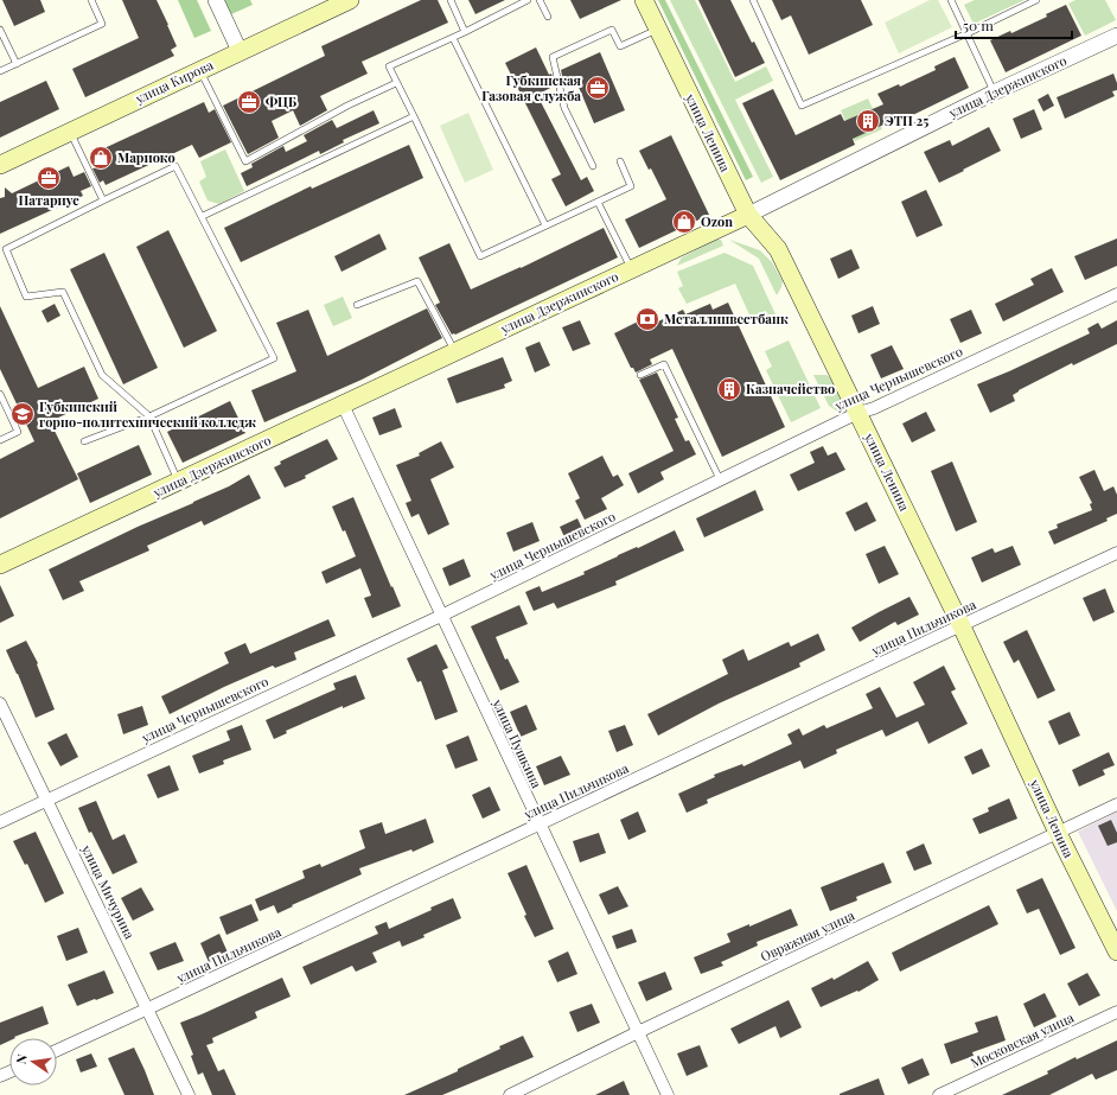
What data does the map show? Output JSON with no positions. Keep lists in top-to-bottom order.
{
  "streets": {
    "main road": ["улица Кирова", "улица Дзержинского", "улица Ленина"],
    "street": [
      "улица Чернышевского",
      "улица Пильчикова",
      "улица Пушкина",
      "улица Мичурина",
      "Овражная улица",
      "Московская улица"
    ]
  },
  "crossings": [
    ["улица Дзержинского", "улица Ленина"],
    ["улица Дзержинского", "улица Пушкина"],
    ["улица Ленина", "улица Чернышевского"],
    ["улица Ленина", "улица Пильчикова"],
    ["улица Ленина", "Овражная улица"],
    ["улица Чернышевского", "улица Пушкина"],
    ["улица Чернышевского", "улица Мичурина"],
    ["улица Пильчикова", "улица Пушкина"],
    ["улица Пильчикова", "улица Мичурина"],
    ["улица Пушкина", "Овражная улица"]
  ],
  "places": {
    "office": ["Губкинская Газовая служба", "ФЦБ", "Натариус"],
    "building": ["ЭТП 25", "Казначейство"],
    "shop": ["Мариоко", "Ozon"],
    "bank": ["Металлинвестбанк"],
    "school or university": ["Губкинский горно-политехнический колледж"]
  },
  "scale_bar": "50 m",
  "north": "left"
}
